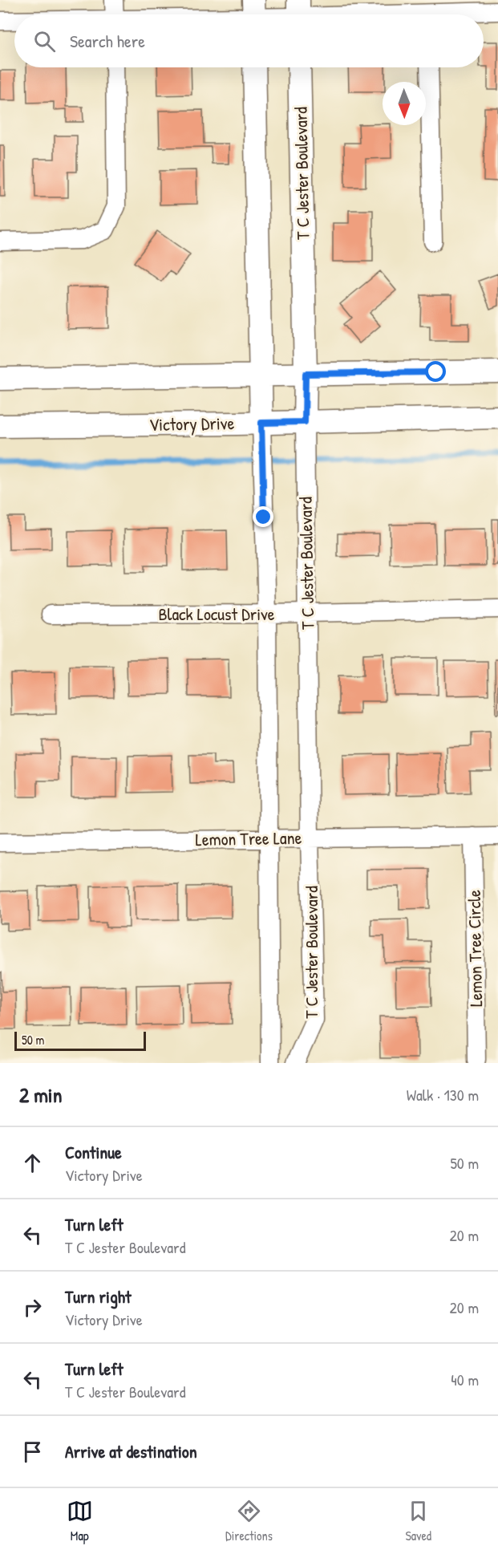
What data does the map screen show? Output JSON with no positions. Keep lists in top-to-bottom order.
{
  "streets": {
    "main road": ["T C Jester Boulevard", "Victory Drive"],
    "street": ["Black Locust Drive", "Lemon Tree Lane", "Lemon Tree Circle"]
  },
  "crossings": [
    ["T C Jester Boulevard", "Victory Drive"],
    ["T C Jester Boulevard", "Black Locust Drive"],
    ["T C Jester Boulevard", "Lemon Tree Lane"],
    ["Lemon Tree Lane", "Lemon Tree Circle"]
  ],
  "scale_bar": "50 m",
  "north": "bottom",
  "page": {
    "search": "Search here",
    "scale": "50 m",
    "heading": ["2 min", "Walk · 130 m"],
    "list": [
      ["Continue", "Victory Drive", "50 m"],
      ["Turn left", "T C Jester Boulevard", "20 m"],
      ["Turn right", "Victory Drive", "20 m"],
      ["Turn left", "T C Jester Boulevard", "40 m"],
      "Arrive at destination"
    ],
    "nav": ["Map", "Directions", "Saved"]
  }
}
